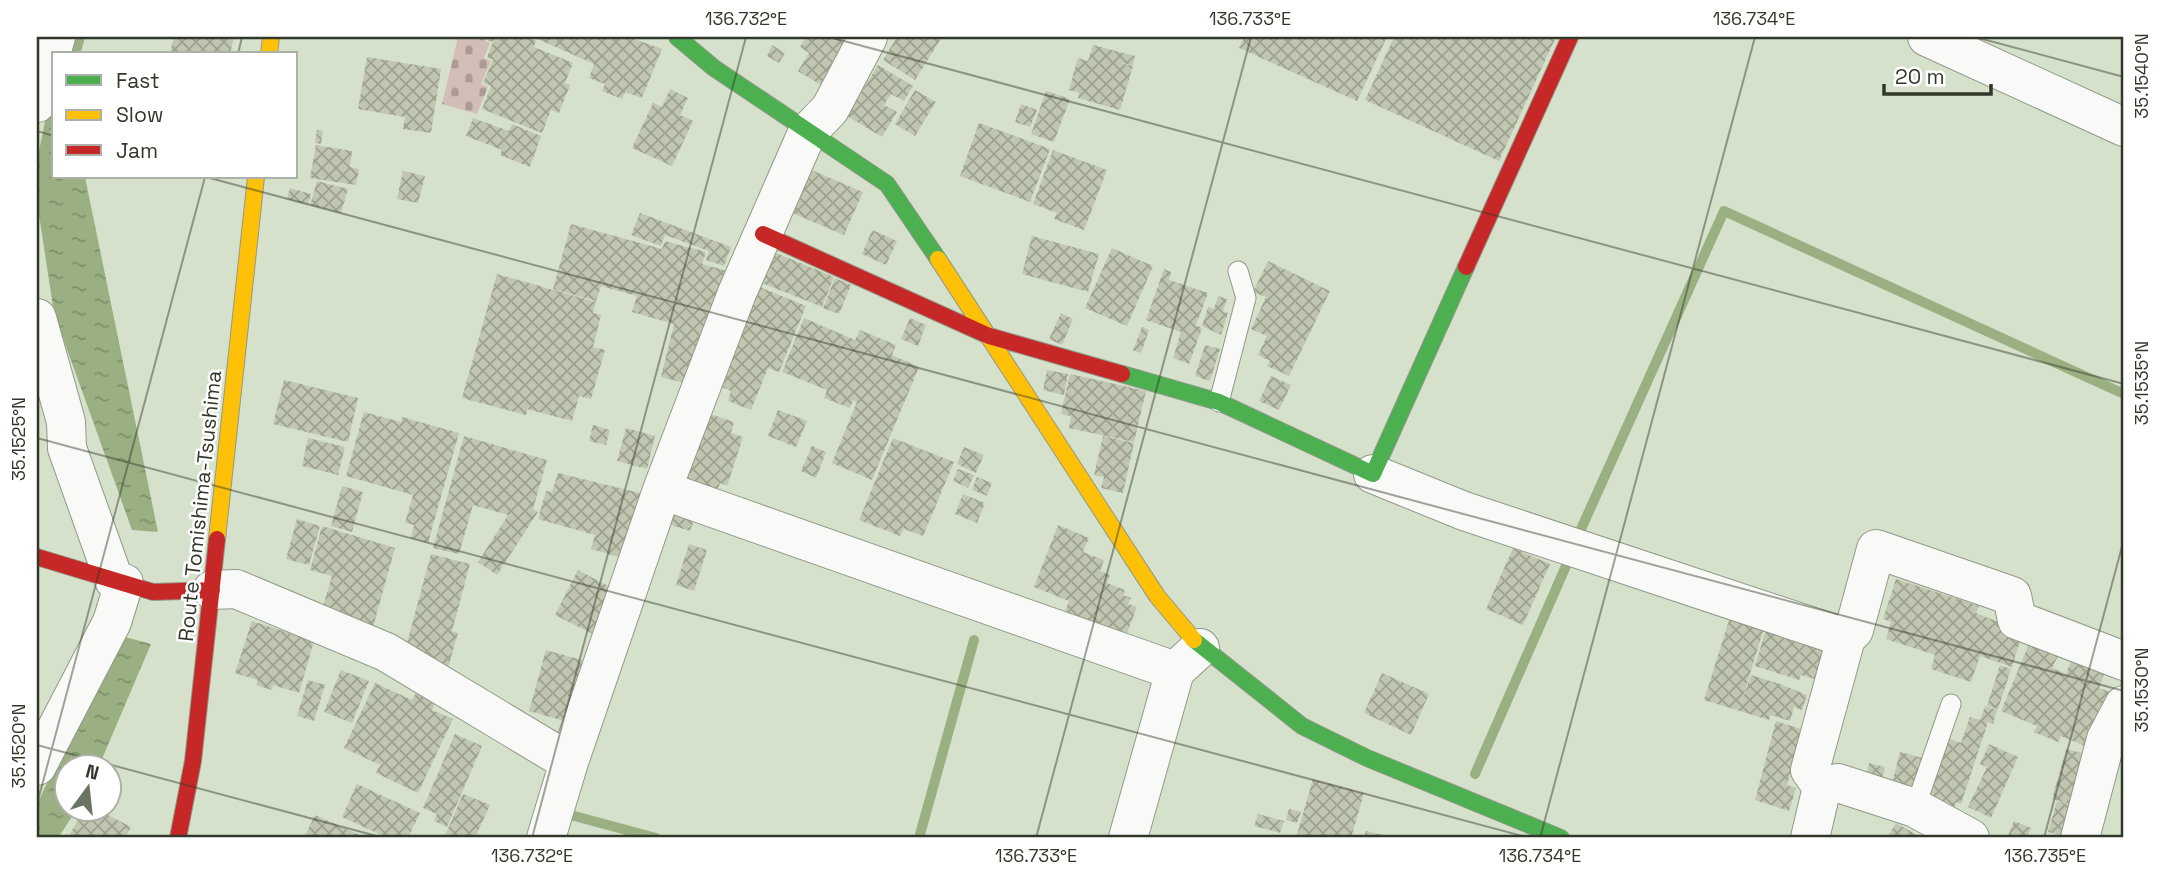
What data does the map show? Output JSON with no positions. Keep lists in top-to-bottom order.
{
  "streets": {
    "street": ["Route Tomishima-Tsushima"]
  },
  "legend": ["Fast", "Slow", "Jam"],
  "scale_bar": "20 m",
  "north": "top",
  "coordinates": [
    "136.732°E",
    "136.733°E",
    "136.734°E",
    "35.1540°N",
    "35.1535°N",
    "35.1525°N",
    "35.1530°N",
    "35.1520°N",
    "136.735°E"
  ]
}
